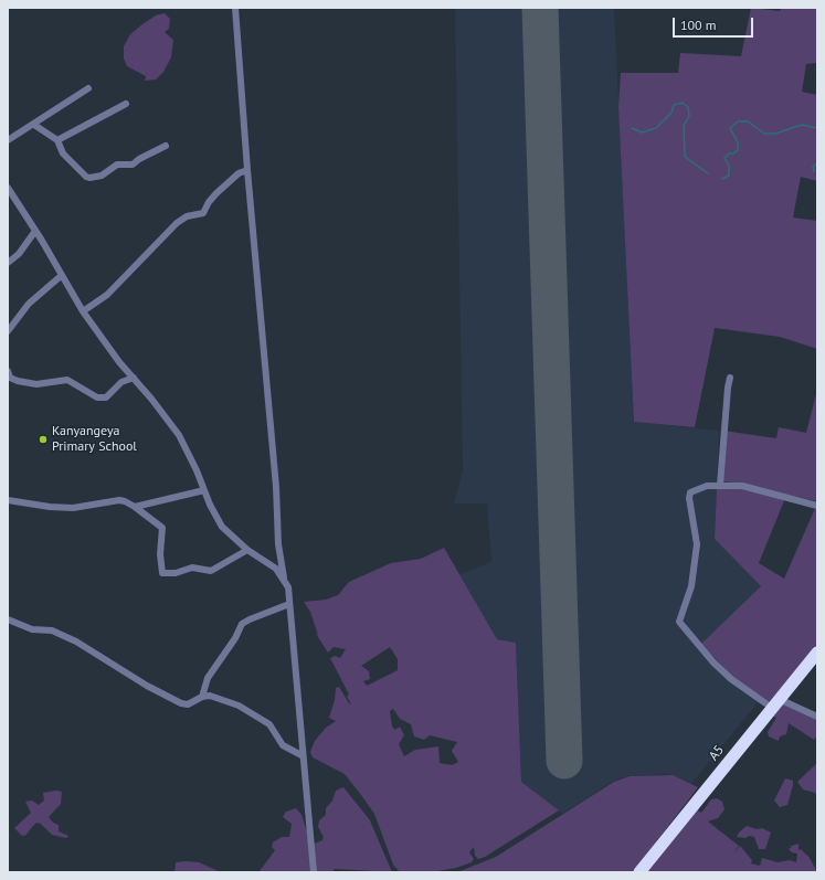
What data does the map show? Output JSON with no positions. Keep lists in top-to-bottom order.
{
  "streets": {
    "highway": ["A5"]
  },
  "places": ["Kanyangeya Primary School"],
  "scale_bar": "100 m"
}
